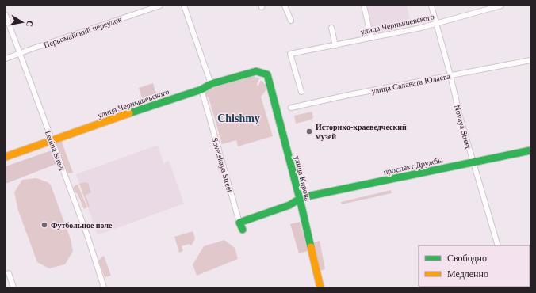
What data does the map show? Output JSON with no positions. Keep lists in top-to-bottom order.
{
  "streets": {
    "street": [
      "улица Чернышевского",
      "Первомайский переулок",
      "улица Салавата Юлаева",
      "Novaya Street",
      "Lenina Street",
      "Sovetskaya Street",
      "проспект Дружбы",
      "улица Кирова"
    ]
  },
  "crossings": [
    ["улица Чернышевского", "Novaya Street"],
    ["улица Чернышевского", "Lenina Street"],
    ["улица Чернышевского", "Sovetskaya Street"],
    ["улица Чернышевского", "улица Кирова"],
    ["Первомайский переулок", "Lenina Street"],
    ["улица Салавата Юлаева", "Novaya Street"],
    ["Novaya Street", "проспект Дружбы"],
    ["Sovetskaya Street", "проспект Дружбы"],
    ["проспект Дружбы", "улица Кирова"]
  ],
  "districts": ["Chishmy"],
  "places": ["Историко-краеведческий музей", "Футбольное поле"],
  "legend": ["Свободно", "Медленно"],
  "north": "right"
}
